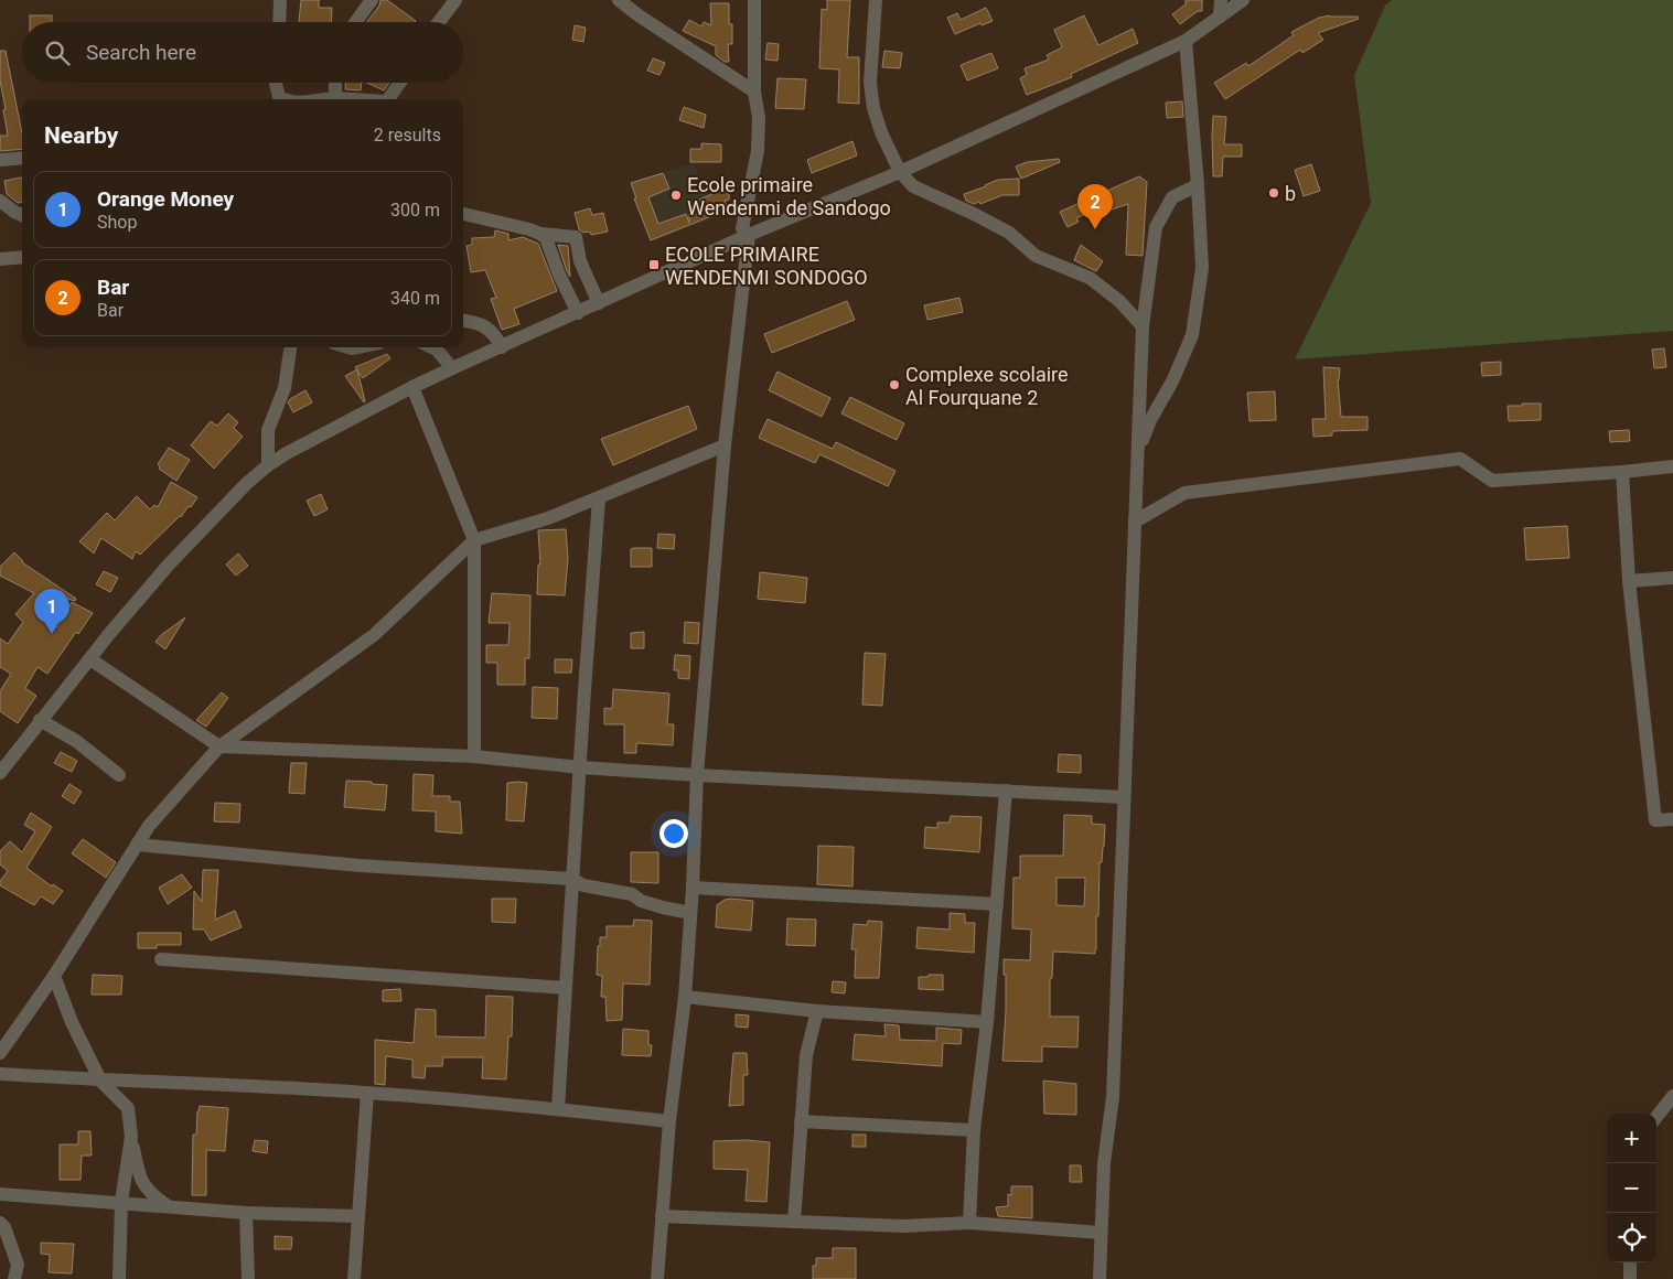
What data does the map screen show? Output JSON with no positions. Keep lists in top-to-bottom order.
{
  "places": {
    "other": ["b", "Ecole primaire Wendenmi de Sandogo", "Complexe scolaire Al Fourquane 2"],
    "transit": ["ECOLE PRIMAIRE WENDENMI SONDOGO"]
  },
  "page": {
    "search": "Search here",
    "heading": ["Nearby", "2 results"],
    "list": [
      {
        "mark": "1",
        "name": "Orange Money",
        "note": "Shop",
        "value": "300 m"
      },
      {
        "mark": "2",
        "name": "Bar",
        "note": "Bar",
        "value": "340 m"
      }
    ],
    "pins": ["2", "1"],
    "map_buttons": ["+", "−"]
  }
}
